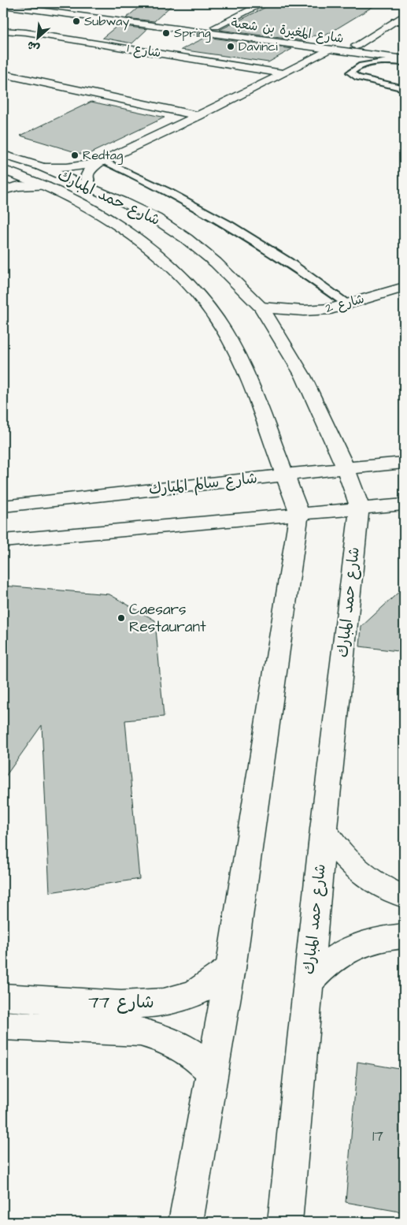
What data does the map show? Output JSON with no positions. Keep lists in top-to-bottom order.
{
  "streets": {
    "main road": [
      "شارع المغيرة بن شعبة",
      "شارع 1",
      "شارع حمد المبارك",
      "شارع 2",
      "شارع سالم المبارك",
      "شارع 77"
    ]
  },
  "crossings": [
    ["شارع حمد المبارك", "شارع 2"],
    ["شارع حمد المبارك", "شارع سالم المبارك"],
    ["شارع حمد المبارك", "شارع 77"]
  ],
  "places": [
    "Subway",
    "Spring",
    "Davinci",
    "Redtag",
    "Caesars Restaurant"
  ],
  "house_numbers": ["17"],
  "north": "bottom left"
}
